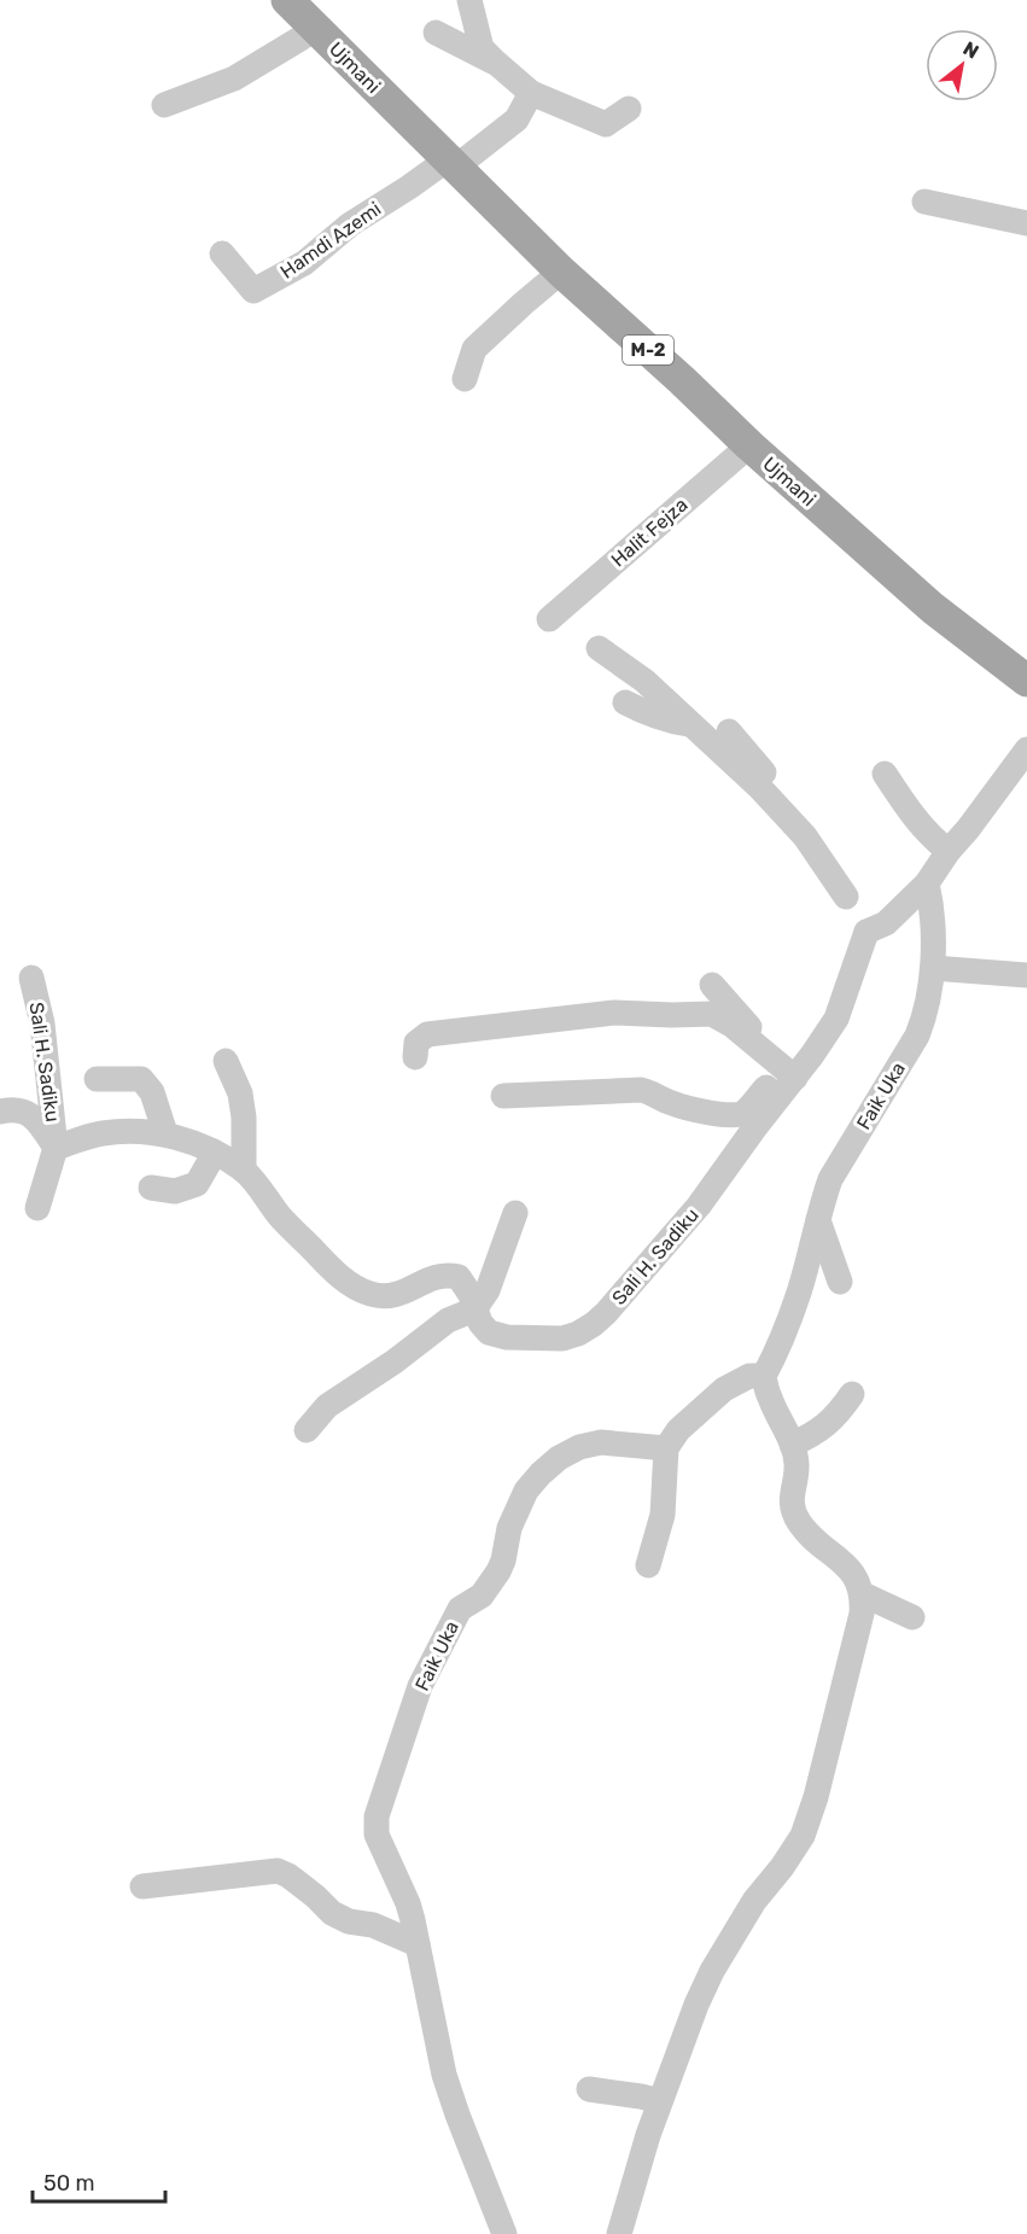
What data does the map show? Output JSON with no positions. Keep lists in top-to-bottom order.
{
  "streets": {
    "main road": ["Ujmani", "M-2"],
    "street": [
      "Hamdi Azemi",
      "Halit Fejza",
      "Sali H. Sadiku",
      "Faik Uka"
    ]
  },
  "crossings": [
    ["Ujmani", "Hamdi Azemi"],
    ["Ujmani", "Halit Fejza"]
  ],
  "scale_bar": "50 m",
  "north": "top right"
}
